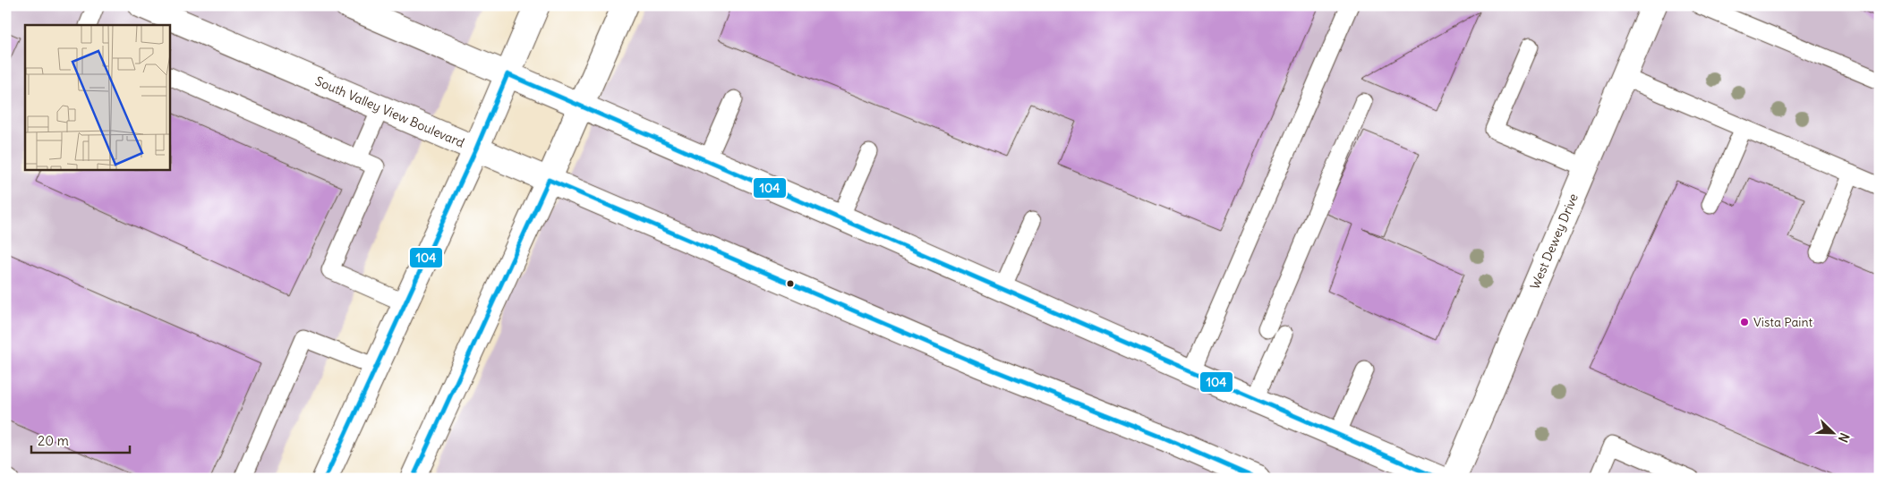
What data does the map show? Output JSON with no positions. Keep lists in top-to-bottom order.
{
  "streets": {
    "main road": ["South Valley View Boulevard", "West Dewey Drive"]
  },
  "places": ["Vista Paint"],
  "lines": ["transit line 104"],
  "scale_bar": "20 m",
  "north": "bottom right"
}
